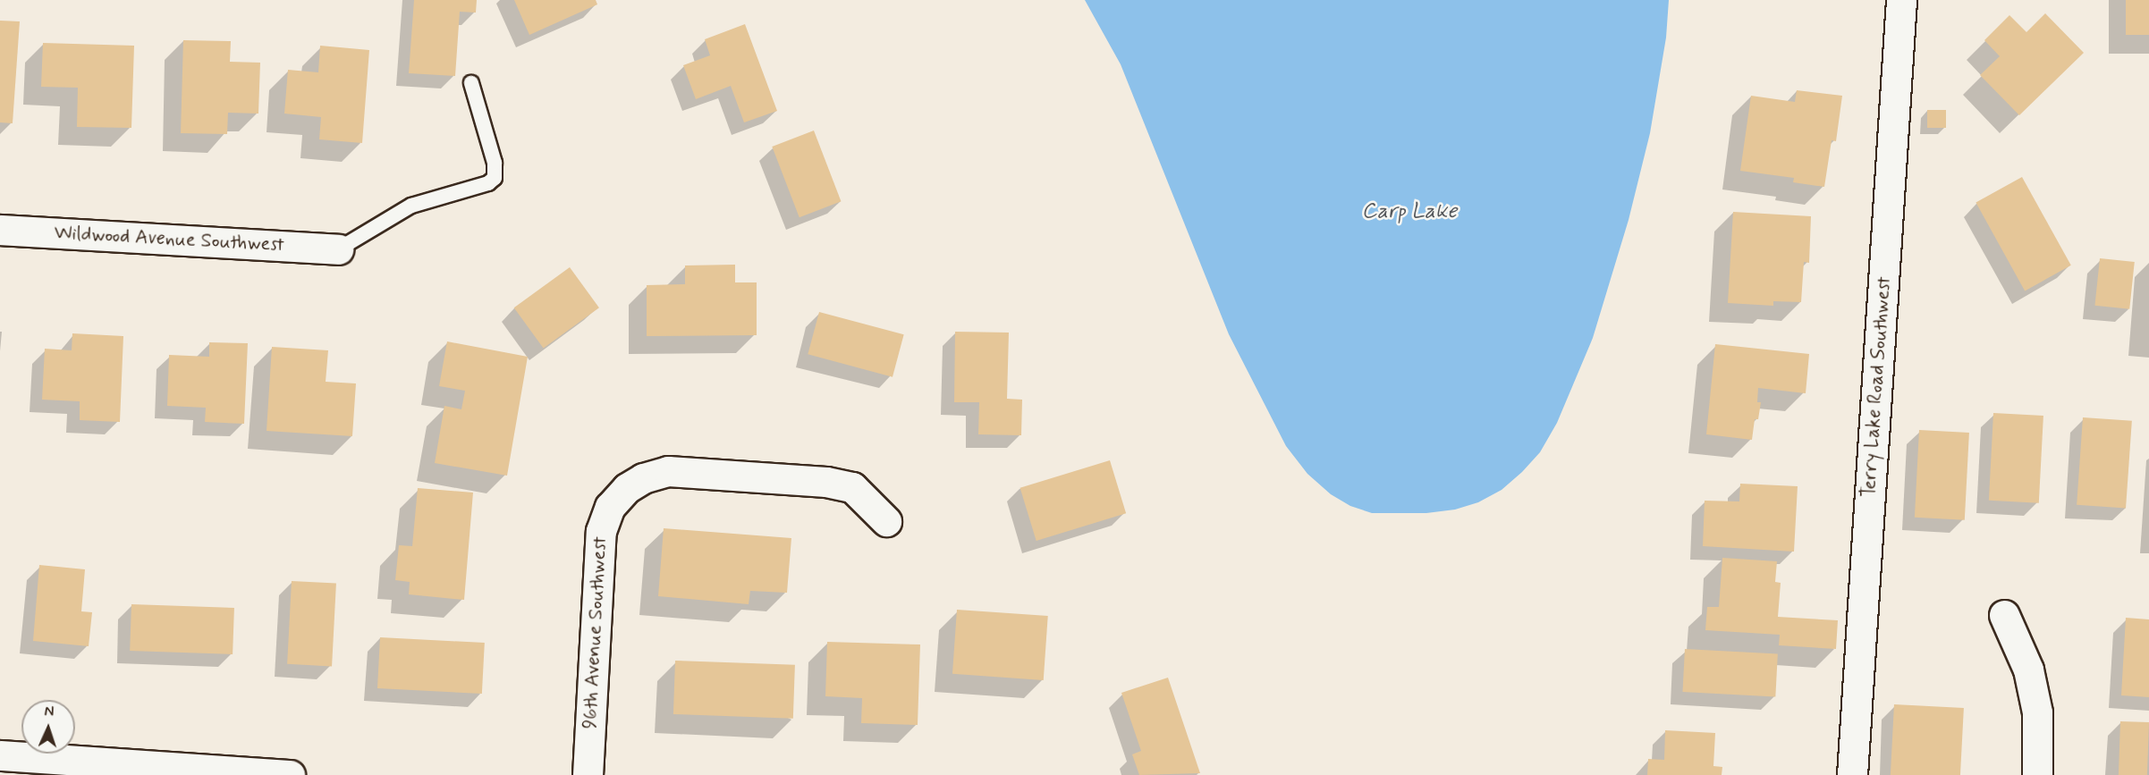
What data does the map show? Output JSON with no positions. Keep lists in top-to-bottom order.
{
  "streets": {
    "street": ["Wildwood Avenue Southwest", "Terry Lake Road Southwest", "96th Avenue Southwest"]
  },
  "water": ["Carp Lake"],
  "north": "top"
}
